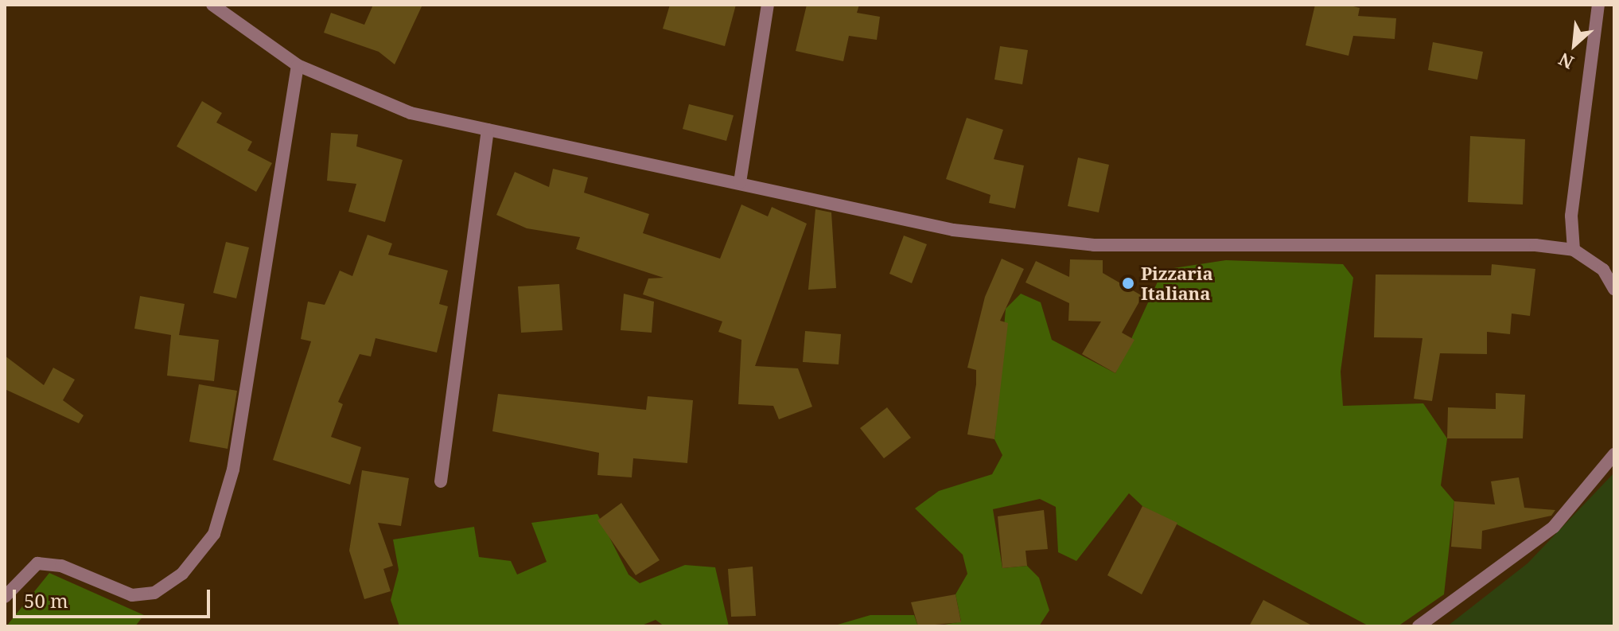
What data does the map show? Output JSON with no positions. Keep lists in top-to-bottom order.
{
  "places": ["Pizzaria Italiana"],
  "scale_bar": "50 m",
  "north": "bottom left"
}
